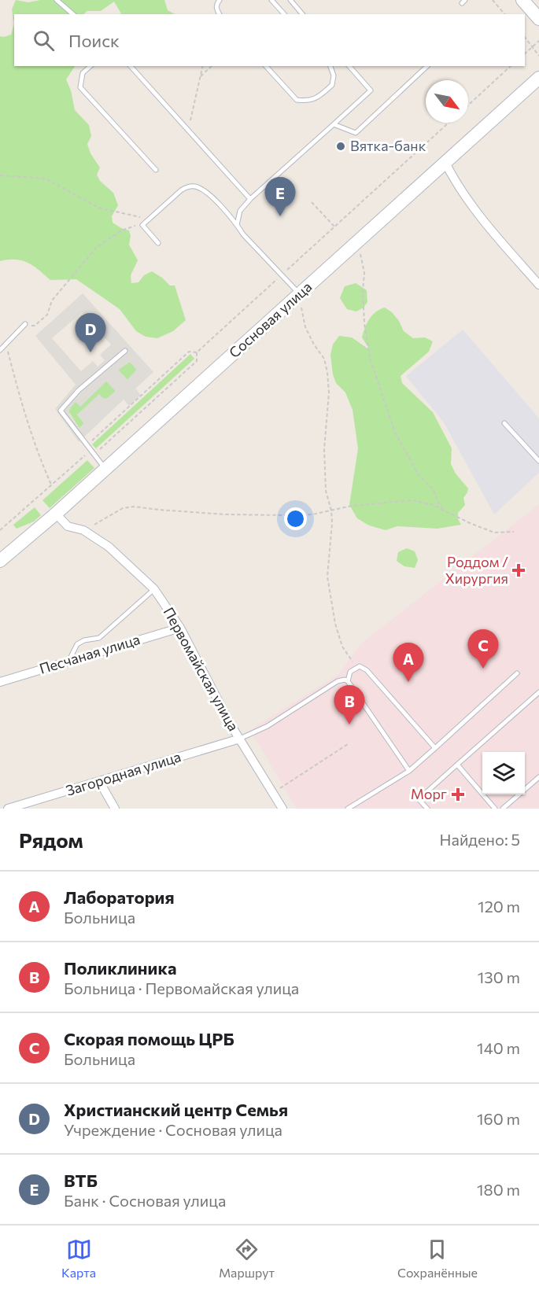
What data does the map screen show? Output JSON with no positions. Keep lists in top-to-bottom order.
{
  "streets": {
    "street": [
      "Сосновая улица",
      "Песчаная улица",
      "Первомайская улица",
      "Загородная улица"
    ]
  },
  "crossings": [
    ["Сосновая улица", "Первомайская улица"],
    ["Песчаная улица", "Первомайская улица"],
    ["Первомайская улица", "Загородная улица"]
  ],
  "places": {
    "other": ["Вятка-банк"],
    "health": ["Роддом / Хирургия", "Морг"]
  },
  "north": "bottom right",
  "page": {
    "search": "Поиск",
    "pins": [
      "E",
      "D",
      "C",
      "A",
      "B"
    ],
    "heading": ["Рядом", "Найдено: 5"],
    "list": [
      {
        "mark": "A",
        "name": "Лаборатория",
        "note": "Больница",
        "value": "120 m"
      },
      {
        "mark": "B",
        "name": "Поликлиника",
        "note": "Больница · Первомайская улица",
        "value": "130 m"
      },
      {
        "mark": "C",
        "name": "Скорая помощь ЦРБ",
        "note": "Больница",
        "value": "140 m"
      },
      {
        "mark": "D",
        "name": "Христианский центр Семья",
        "note": "Учреждение · Сосновая улица",
        "value": "160 m"
      },
      {
        "mark": "E",
        "name": "ВТБ",
        "note": "Банк · Сосновая улица",
        "value": "180 m"
      }
    ],
    "nav": ["Карта", "Маршрут", "Сохранённые"]
  }
}
